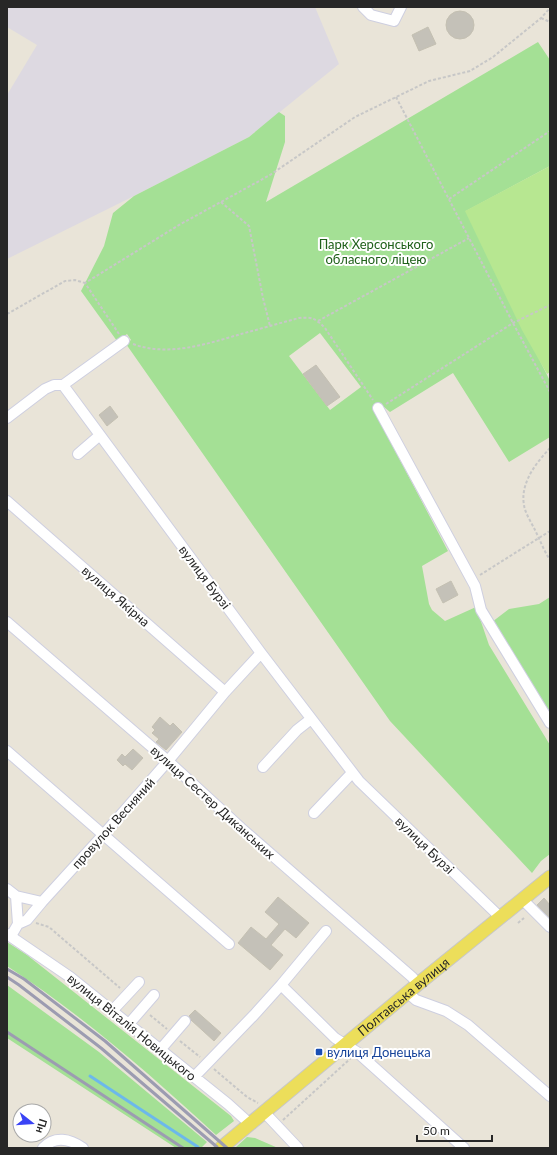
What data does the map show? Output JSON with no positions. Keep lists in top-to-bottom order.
{
  "streets": {
    "main road": ["Полтавська вулиця"],
    "street": [
      "вулиця Бурзі",
      "вулиця Якірна",
      "вулиця Сестер Диканських",
      "провулок Весняний",
      "вулиця Віталія Новицького"
    ]
  },
  "crossings": [
    ["вулиця Бурзі", "провулок Весняний"],
    ["вулиця Бурзі", "Полтавська вулиця"],
    ["вулиця Якірна", "провулок Весняний"],
    ["вулиця Сестер Диканських", "провулок Весняний"],
    ["вулиця Сестер Диканських", "Полтавська вулиця"],
    ["провулок Весняний", "вулиця Віталія Новицького"],
    ["Полтавська вулиця", "вулиця Віталія Новицького"]
  ],
  "parks": ["Парк Херсонського обласного ліцею"],
  "places": {
    "transit": ["вулиця Донецька"]
  },
  "scale_bar": "50 m",
  "north": "right"
}
